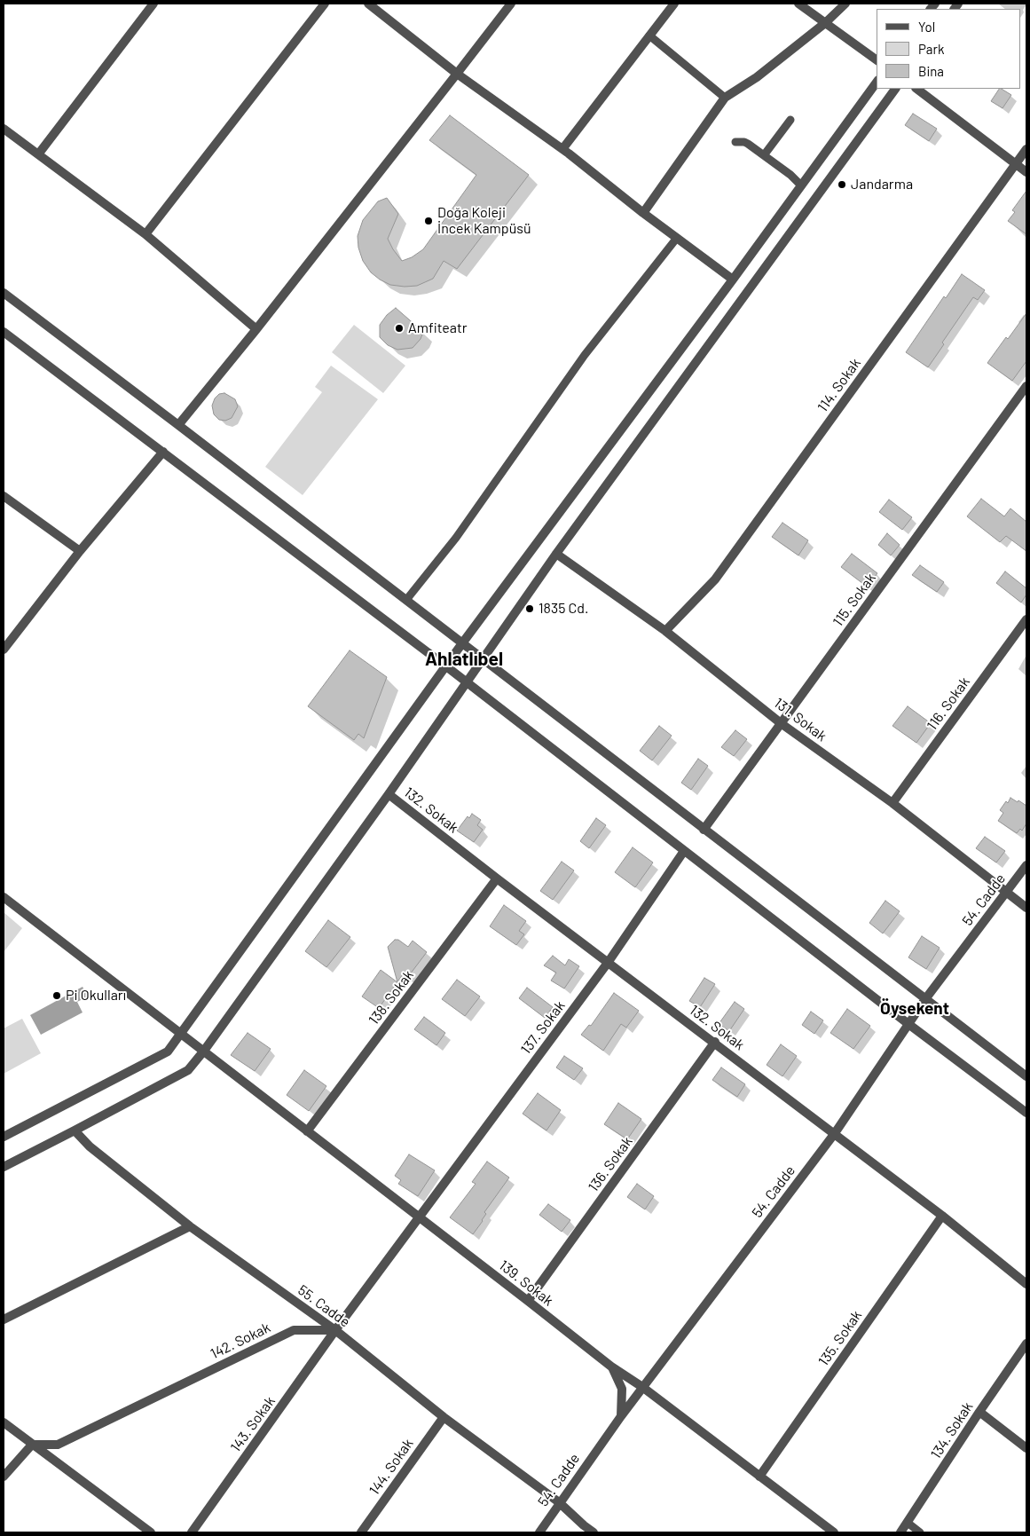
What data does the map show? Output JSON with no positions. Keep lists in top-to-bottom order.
{
  "streets": {
    "street": [
      "114. Sokak",
      "115. Sokak",
      "116. Sokak",
      "131. Sokak",
      "132. Sokak",
      "54. Cadde",
      "138. Sokak",
      "137. Sokak",
      "136. Sokak",
      "139. Sokak",
      "55. Cadde",
      "135. Sokak",
      "142. Sokak",
      "143. Sokak",
      "134. Sokak",
      "144. Sokak"
    ]
  },
  "crossings": [
    ["114. Sokak", "131. Sokak"],
    ["115. Sokak", "131. Sokak"],
    ["116. Sokak", "131. Sokak"],
    ["131. Sokak", "54. Cadde"],
    ["132. Sokak", "54. Cadde"],
    ["132. Sokak", "138. Sokak"],
    ["132. Sokak", "137. Sokak"],
    ["132. Sokak", "136. Sokak"],
    ["132. Sokak", "135. Sokak"],
    ["54. Cadde", "139. Sokak"],
    ["54. Cadde", "55. Cadde"],
    ["138. Sokak", "139. Sokak"],
    ["137. Sokak", "139. Sokak"],
    ["136. Sokak", "139. Sokak"],
    ["139. Sokak", "135. Sokak"],
    ["55. Cadde", "142. Sokak"],
    ["55. Cadde", "143. Sokak"],
    ["55. Cadde", "144. Sokak"],
    ["142. Sokak", "143. Sokak"]
  ],
  "districts": ["Ahlatlıbel", "Öysekent"],
  "places": [
    "Jandarma",
    "Doğa Koleji İncek Kampüsü",
    "Amfiteatr",
    "1835 Cd.",
    "Pi Okulları"
  ],
  "legend": ["Yol", "Park", "Bina"]
}
